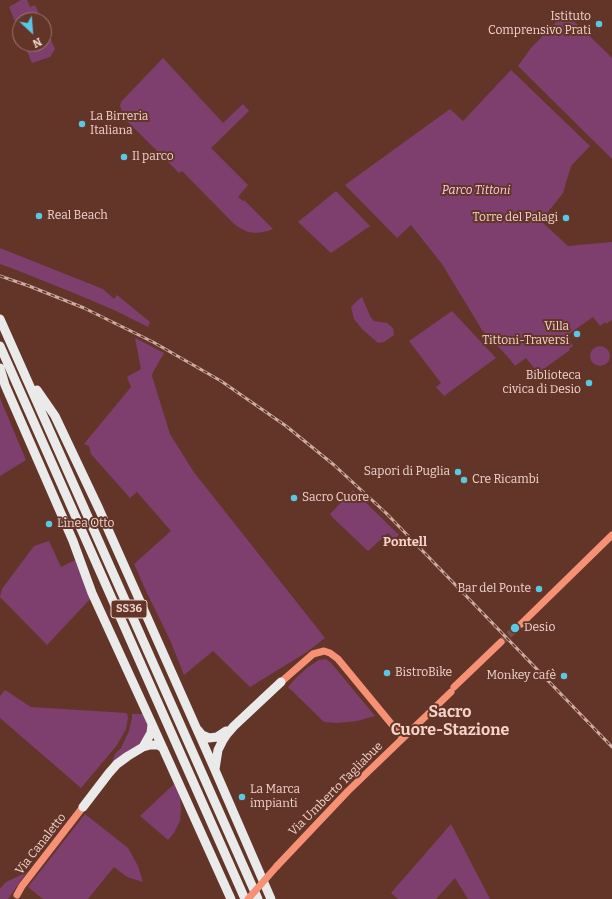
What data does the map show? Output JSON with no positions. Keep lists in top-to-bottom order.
{
  "streets": {
    "highway": ["SS36"],
    "street": ["Via Umberto Tagliabue", "Via Canaletto"]
  },
  "crossings": [
    ["SS36", "Via Umberto Tagliabue"]
  ],
  "districts": ["Pontell", "Sacro Cuore-Stazione"],
  "parks": ["Parco Tittoni"],
  "places": [
    "Istituto Comprensivo Prati",
    "La Birreria Italiana",
    "Il parco",
    "Real Beach",
    "Torre del Palagi",
    "Villa Tittoni-Traversi",
    "Biblioteca civica di Desio",
    "Sapori di Puglia",
    "Cre Ricambi",
    "Sacro Cuore",
    "Linea Otto",
    "Bar del Ponte",
    "Desio",
    "BistroBike",
    "Monkey cafè",
    "La Marca impianti"
  ],
  "north": "bottom right"
}
